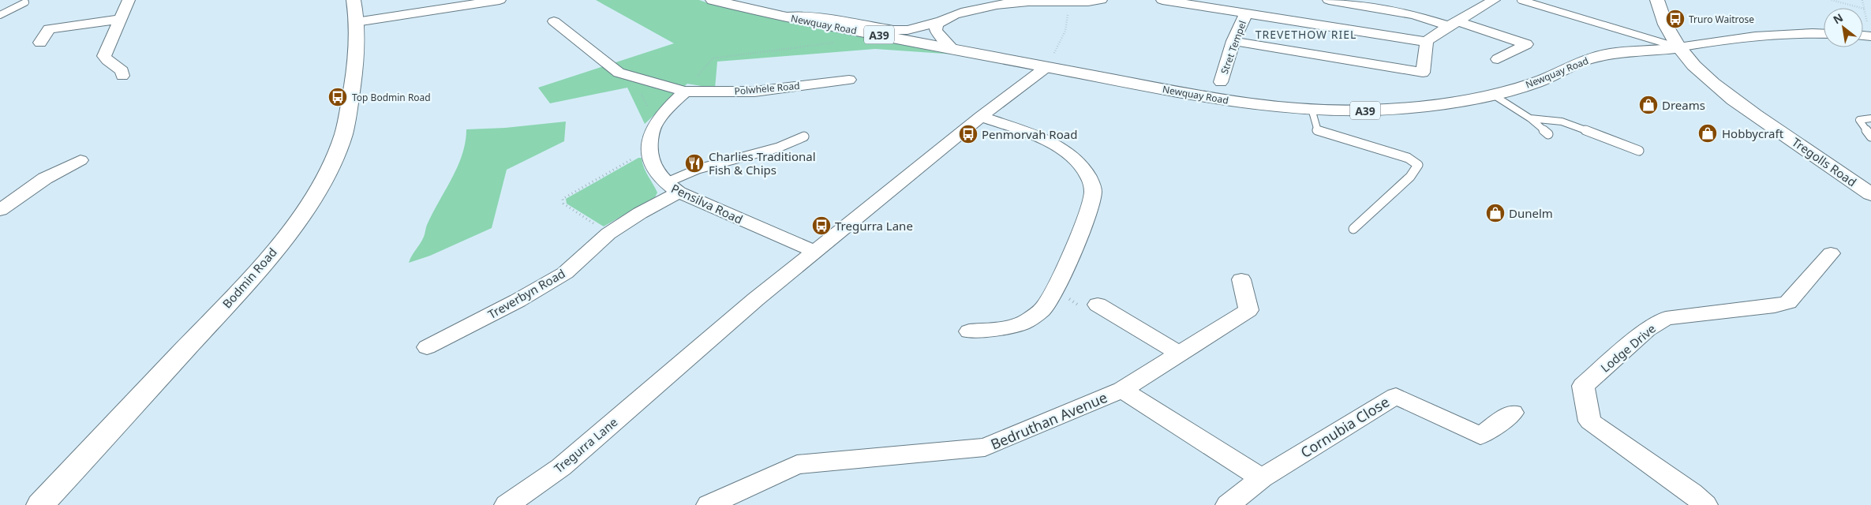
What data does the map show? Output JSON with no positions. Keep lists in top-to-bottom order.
{
  "streets": {
    "main road": [
      "Newquay Road",
      "A39",
      "Tregolls Road",
      "Bodmin Road"
    ],
    "street": [
      "Stret Tempel",
      "Polwhele Road",
      "Pensilva Road",
      "Treverbyn Road",
      "Lodge Drive",
      "Bedruthan Avenue",
      "Cornubia Close",
      "Tregurra Lane"
    ]
  },
  "crossings": [
    ["Newquay Road", "Tregolls Road"],
    ["Newquay Road", "Tregurra Lane"],
    ["Polwhele Road", "Pensilva Road"],
    ["Pensilva Road", "Treverbyn Road"],
    ["Pensilva Road", "Tregurra Lane"]
  ],
  "districts": ["TREVETHOW RIEL"],
  "places": {
    "bus stop": [
      "Truro Waitrose",
      "Top Bodmin Road",
      "Penmorvah Road",
      "Tregurra Lane"
    ],
    "shop": ["Dreams", "Hobbycraft", "Dunelm"],
    "restaurant": ["Charlies Traditional Fish & Chips"]
  },
  "north": "top left"
}
